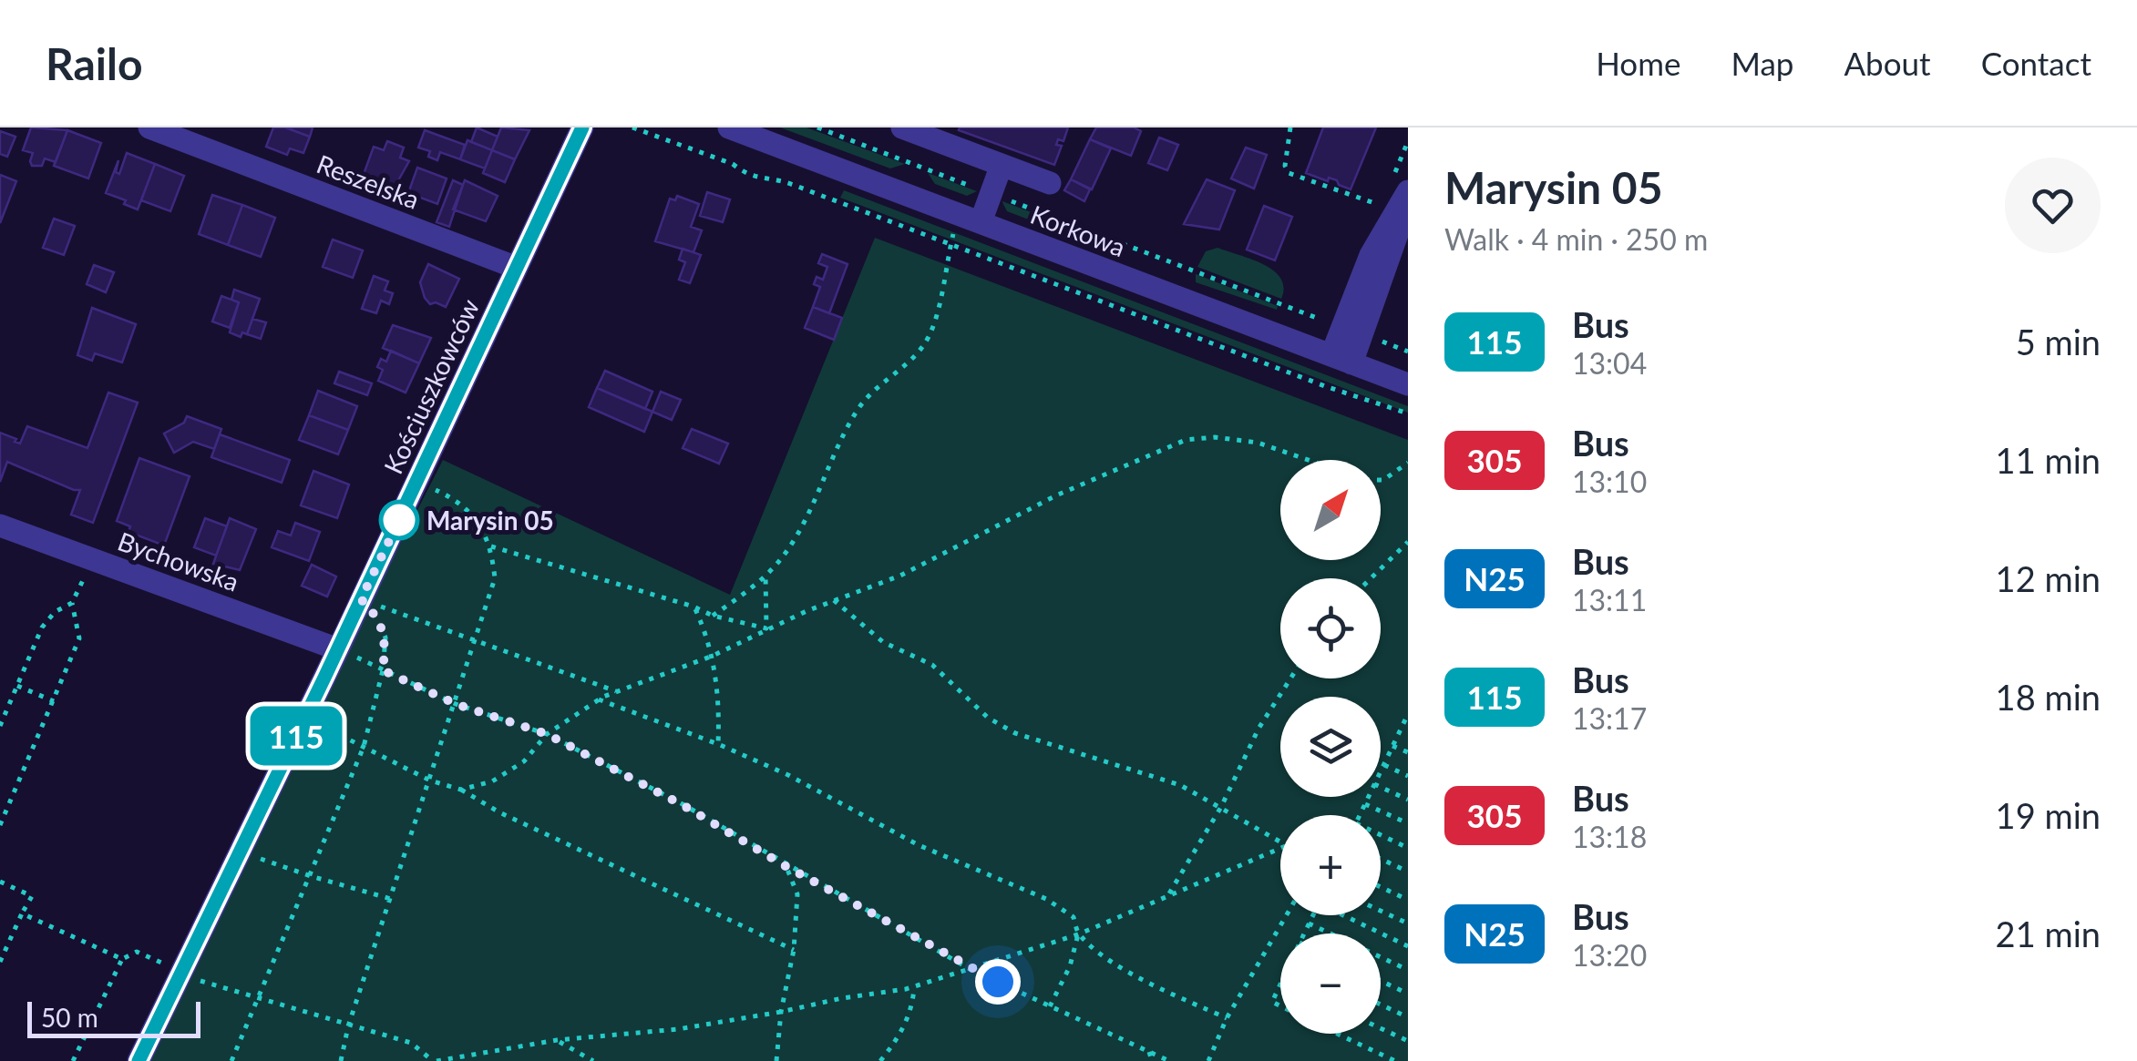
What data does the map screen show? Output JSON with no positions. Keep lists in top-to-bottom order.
{
  "streets": {
    "street": [
      "Reszelska",
      "Korkowa",
      "Kościuszkowców",
      "Bychowska"
    ]
  },
  "crossings": [
    ["Reszelska", "Kościuszkowców"],
    ["Kościuszkowców", "Bychowska"]
  ],
  "places": ["Marysin 05"],
  "lines": ["bus line 115"],
  "scale_bar": "50 m",
  "north": "top right",
  "page": {
    "header": "Railo",
    "nav": [
      "Home",
      "Map",
      "About",
      "Contact"
    ],
    "on_map": "115",
    "heading": ["Marysin 05", "Walk · 4 min · 250 m"],
    "list": [
      {
        "mark": "115",
        "name": "Bus",
        "note": "13:04",
        "value": "5 min"
      },
      {
        "mark": "305",
        "name": "Bus",
        "note": "13:10",
        "value": "11 min"
      },
      {
        "mark": "N25",
        "name": "Bus",
        "note": "13:11",
        "value": "12 min"
      },
      {
        "mark": "115",
        "name": "Bus",
        "note": "13:17",
        "value": "18 min"
      },
      {
        "mark": "305",
        "name": "Bus",
        "note": "13:18",
        "value": "19 min"
      },
      {
        "mark": "N25",
        "name": "Bus",
        "note": "13:20",
        "value": "21 min"
      }
    ],
    "map_buttons": ["+", "−"],
    "scale": "50 m"
  }
}
